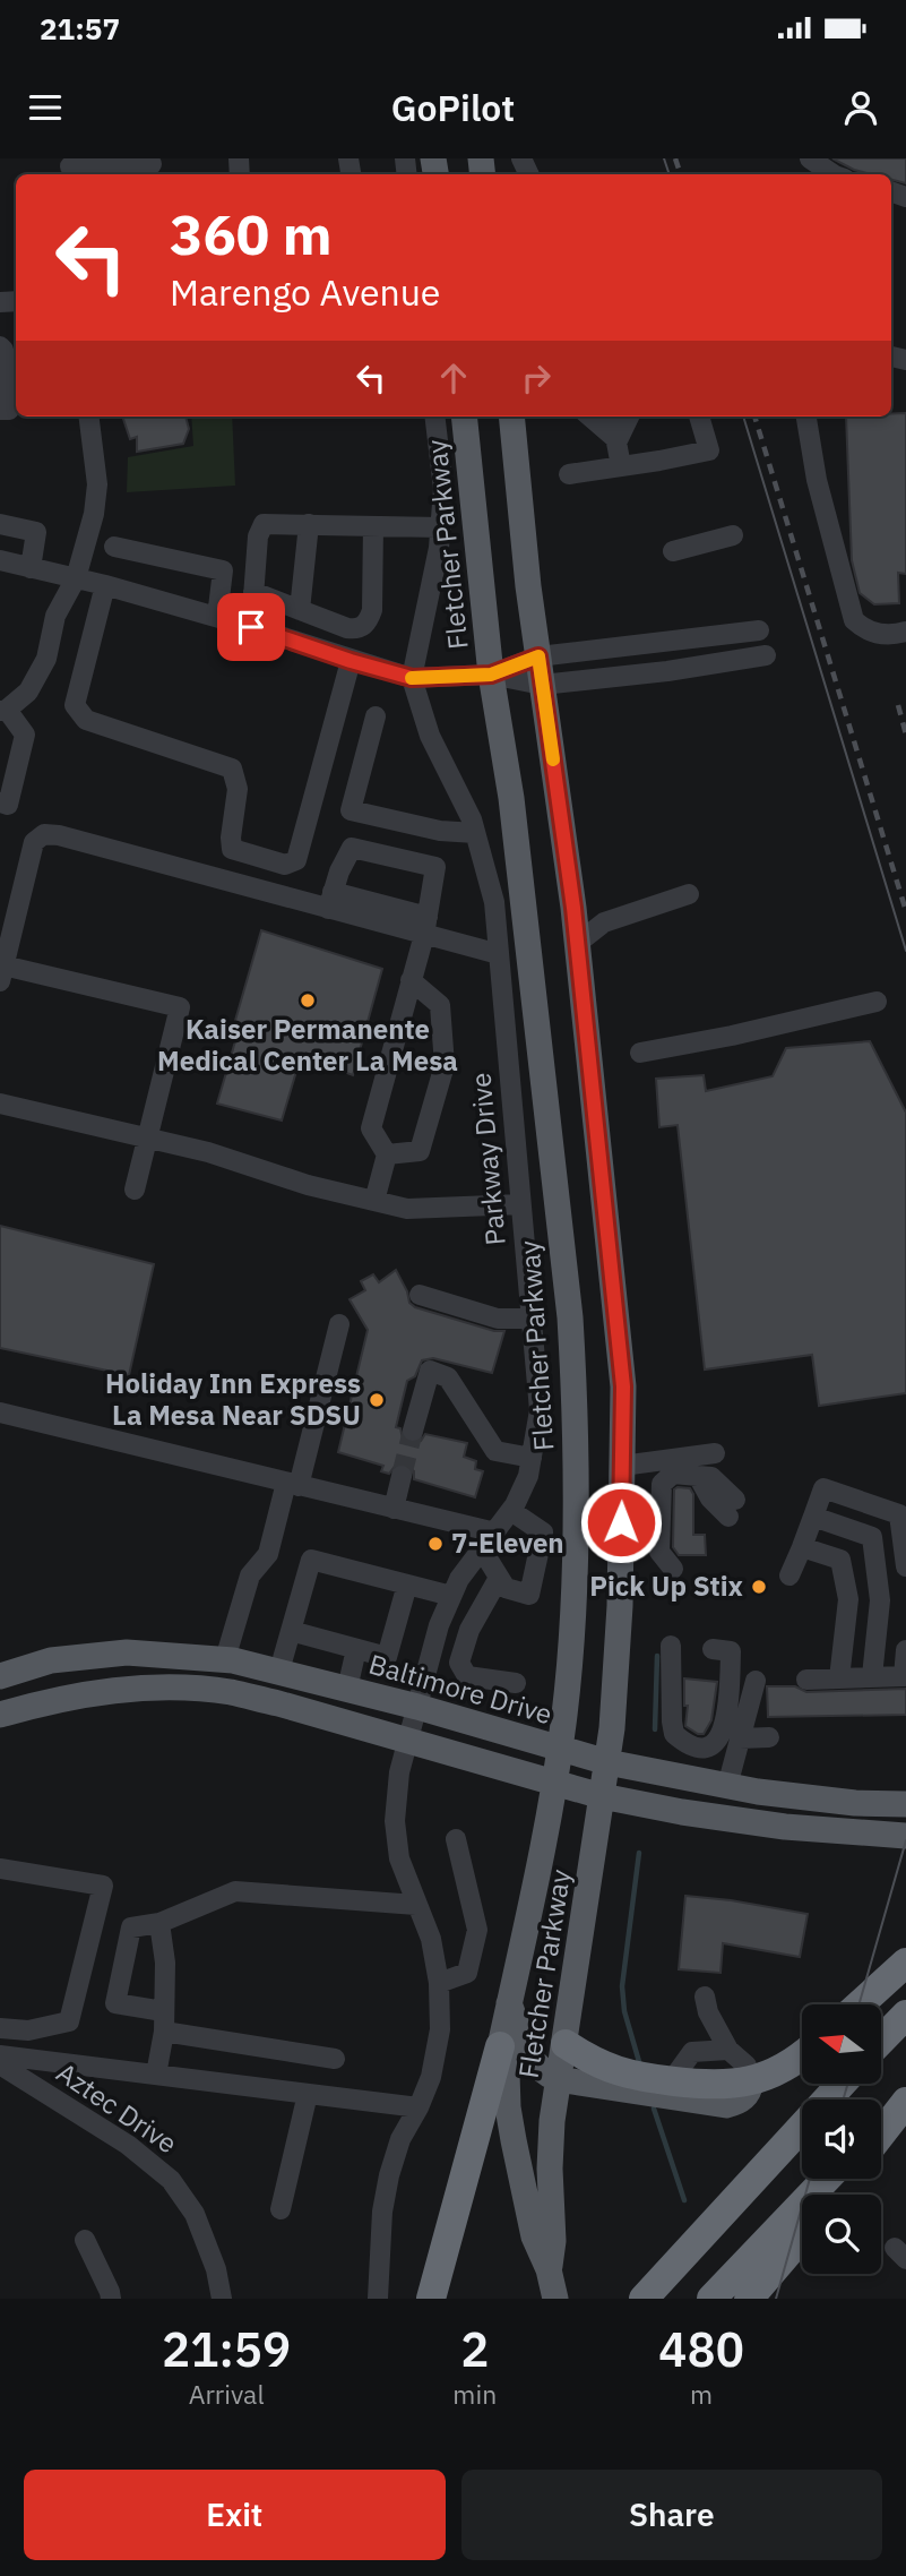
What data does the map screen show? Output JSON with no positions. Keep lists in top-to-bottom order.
{
  "streets": {
    "main road": ["Fletcher Parkway", "Baltimore Drive"],
    "street": ["Parkway Drive", "Aztec Drive"]
  },
  "crossings": [
    ["Fletcher Parkway", "Baltimore Drive"],
    ["Parkway Drive", "Baltimore Drive"]
  ],
  "places": [
    "Kaiser Permanente Medical Center La Mesa",
    "Holiday Inn Express La Mesa Near SDSU",
    "7-Eleven",
    "Pick Up Stix"
  ],
  "north": "left",
  "page": {
    "status": "21:57",
    "header": "GoPilot",
    "turn": ["360 m", "Marengo Avenue"],
    "eta": [
      "21:59",
      "Arrival",
      "2",
      "min",
      "480",
      "m"
    ],
    "buttons": ["Exit", "Share"]
  }
}
